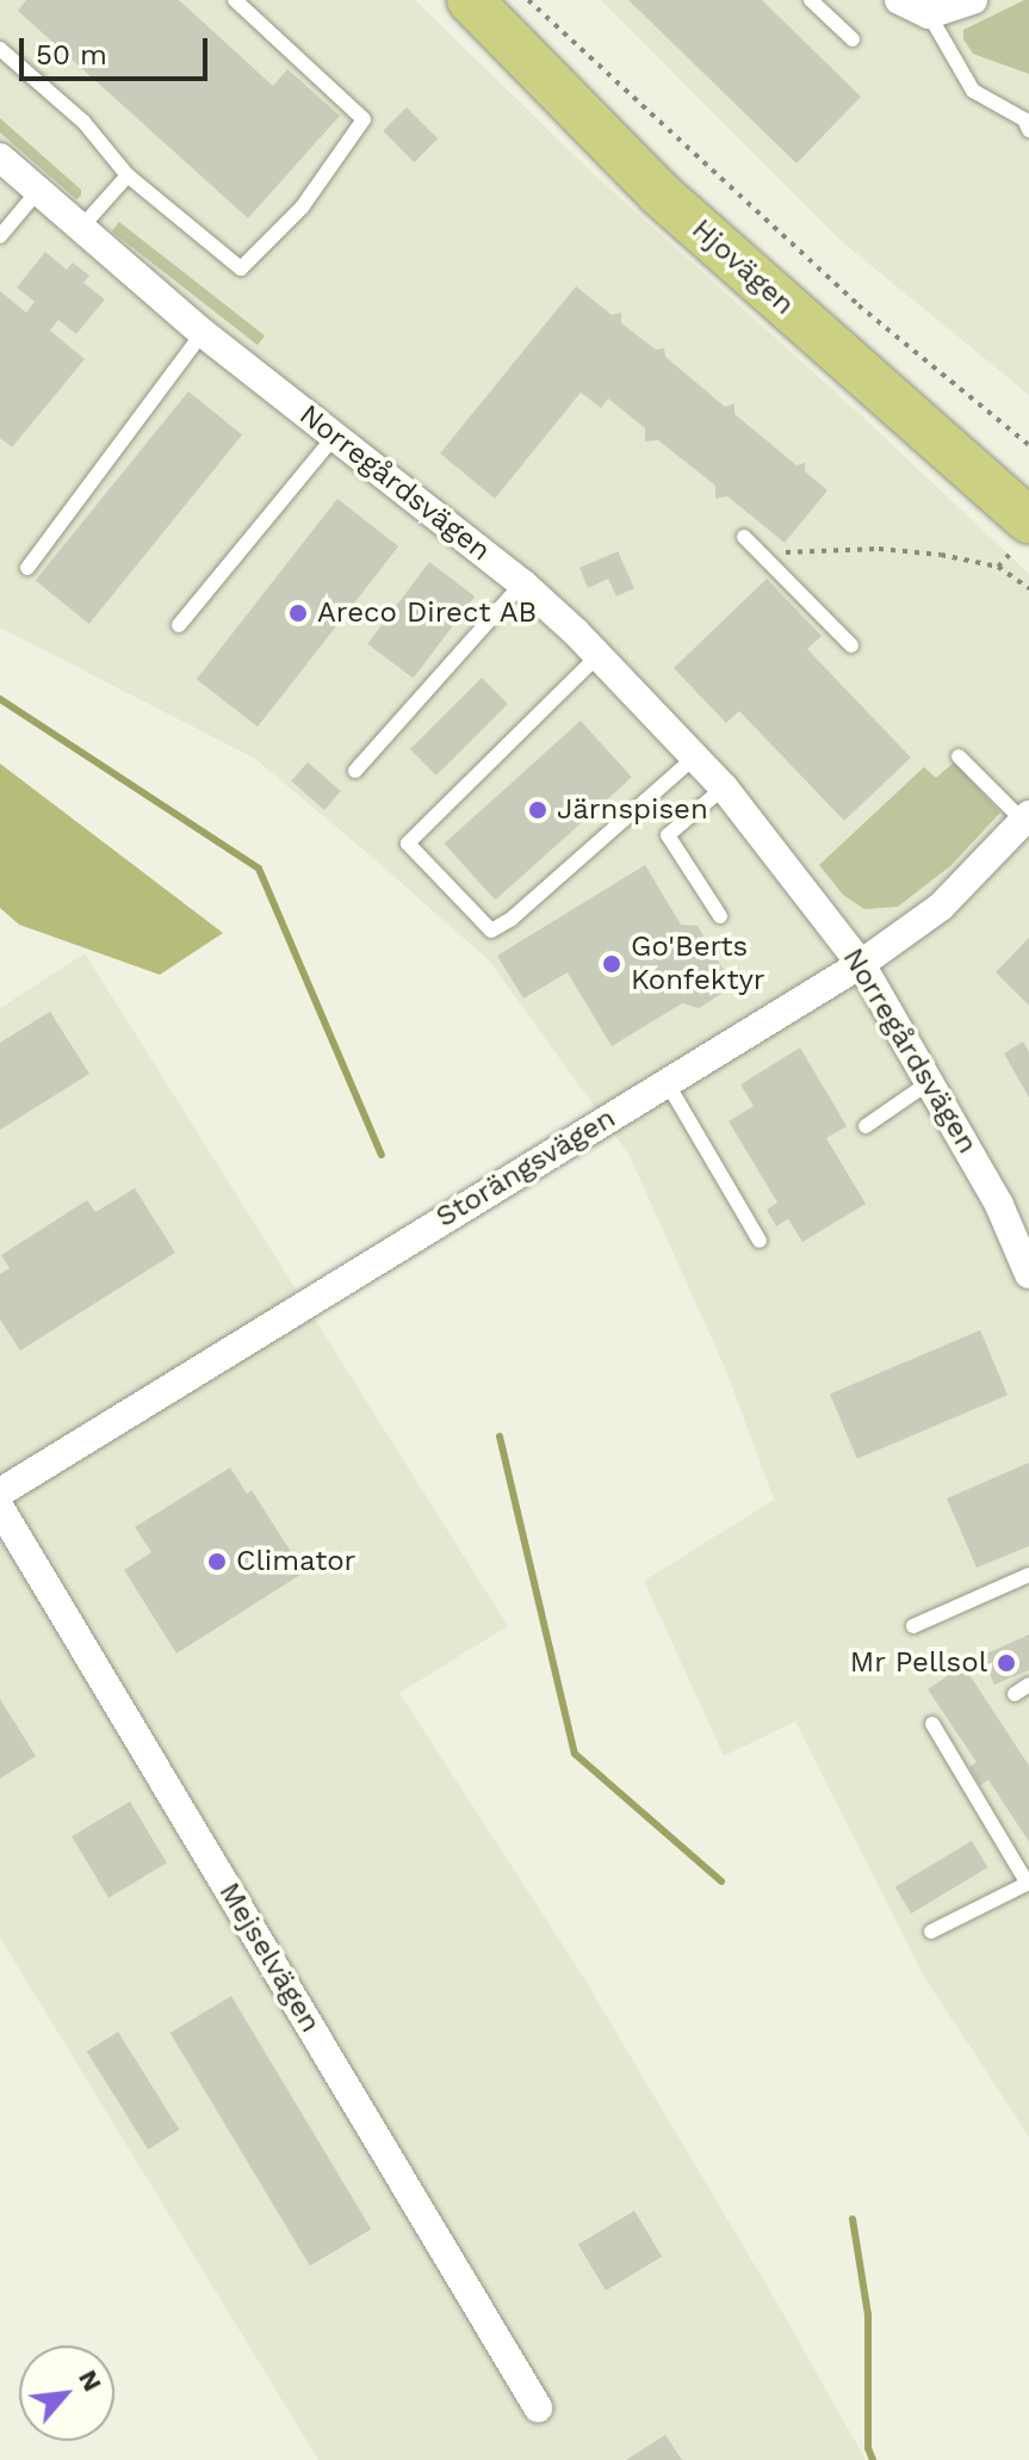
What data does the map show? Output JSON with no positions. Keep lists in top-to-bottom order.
{
  "streets": {
    "main road": ["Hjovägen"],
    "street": ["Norregårdsvägen", "Storängsvägen", "Mejselvägen"]
  },
  "crossings": [
    ["Norregårdsvägen", "Storängsvägen"]
  ],
  "places": [
    "Areco Direct AB",
    "Järnspisen",
    "Go'Berts Konfektyr",
    "Climator",
    "Mr Pellsol"
  ],
  "scale_bar": "50 m",
  "north": "top right"
}
